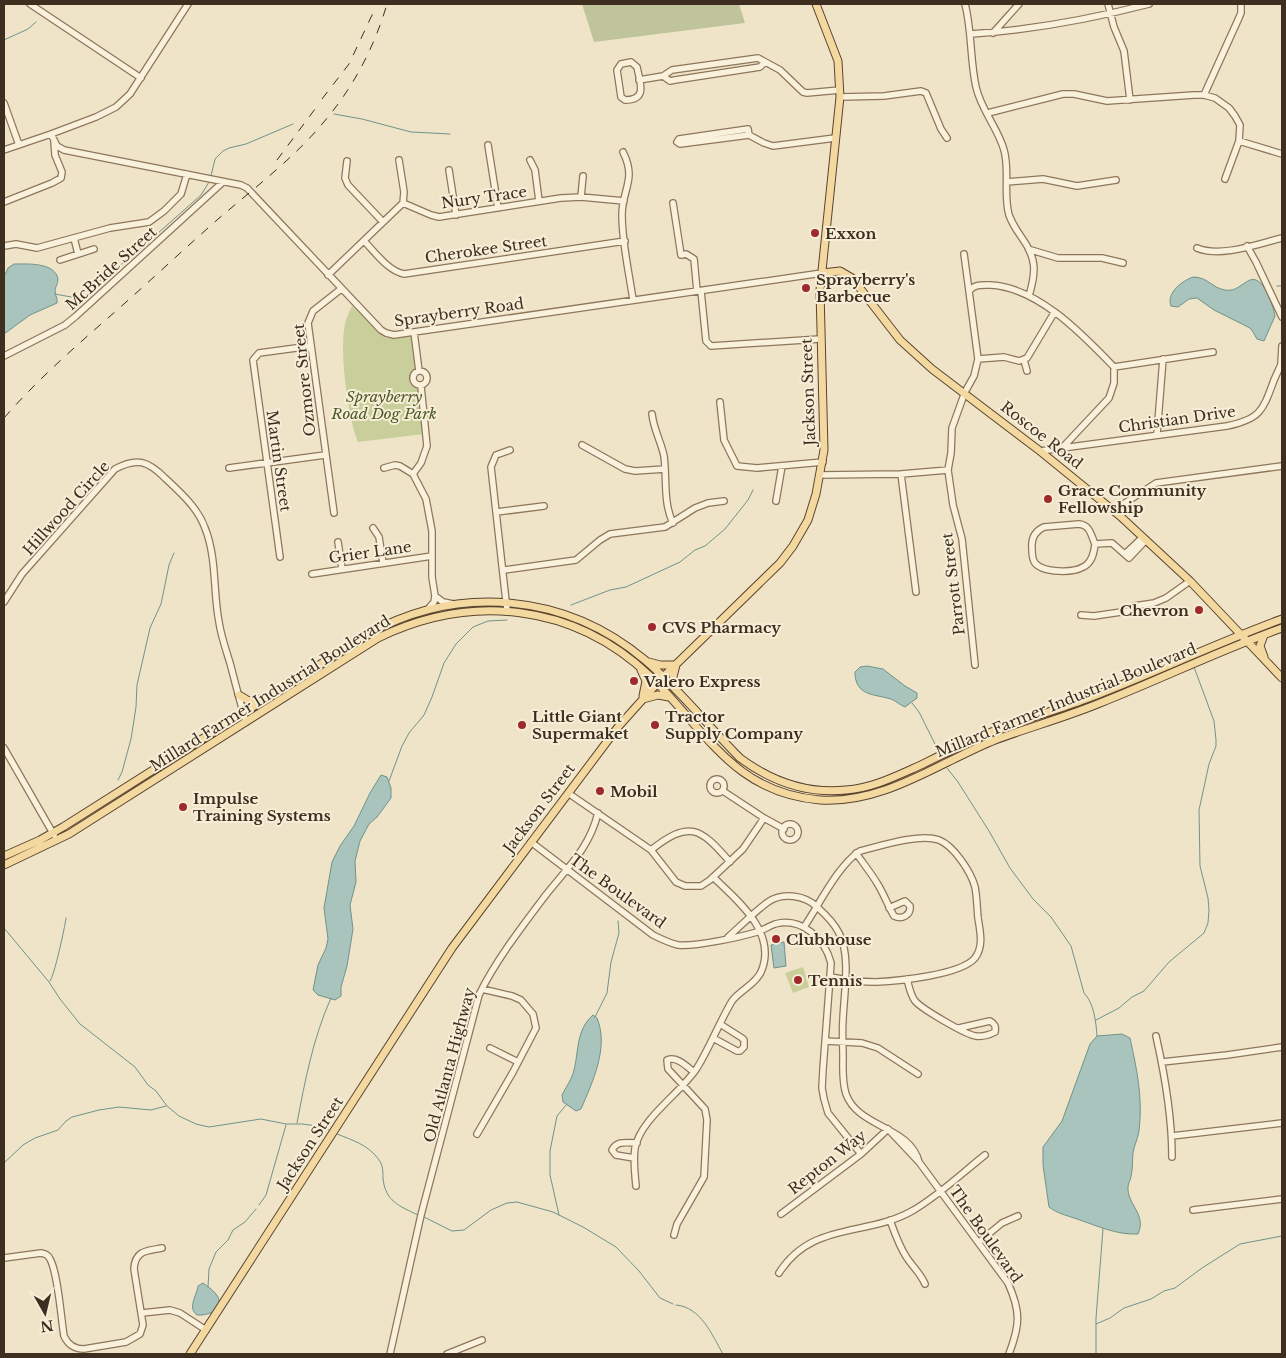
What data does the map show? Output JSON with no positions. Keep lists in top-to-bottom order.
{
  "streets": {
    "main road": ["Jackson Street", "Roscoe Road", "Millard Farmer Industrial Boulevard"],
    "street": [
      "Nury Trace",
      "Cherokee Street",
      "McBride Street",
      "Sprayberry Road",
      "Ozmore Street",
      "Christian Drive",
      "Martin Street",
      "Hillwood Circle",
      "Grier Lane",
      "Parrott Street",
      "The Boulevard",
      "Old Atlanta Highway",
      "Repton Way"
    ]
  },
  "crossings": [
    ["McBride Street", "Sprayberry Road"],
    ["Sprayberry Road", "Ozmore Street"],
    ["Sprayberry Road", "Jackson Street"],
    ["Sprayberry Road", "Roscoe Road"],
    ["Ozmore Street", "Martin Street"],
    ["Jackson Street", "Roscoe Road"],
    ["Jackson Street", "Millard Farmer Industrial Boulevard"],
    ["Jackson Street", "The Boulevard"],
    ["Christian Drive", "Roscoe Road"],
    ["Roscoe Road", "Parrott Street"],
    ["Roscoe Road", "Millard Farmer Industrial Boulevard"],
    ["Hillwood Circle", "Millard Farmer Industrial Boulevard"],
    ["The Boulevard", "Old Atlanta Highway"],
    ["The Boulevard", "Repton Way"]
  ],
  "parks": ["Sprayberry Road Dog Park"],
  "places": [
    "Exxon",
    "Sprayberry's Barbecue",
    "Grace Community Fellowship",
    "Chevron",
    "CVS Pharmacy",
    "Valero Express",
    "Little Giant Supermaket",
    "Tractor Supply Company",
    "Mobil",
    "Impulse Training Systems",
    "Clubhouse",
    "Tennis"
  ],
  "north": "bottom"
}
